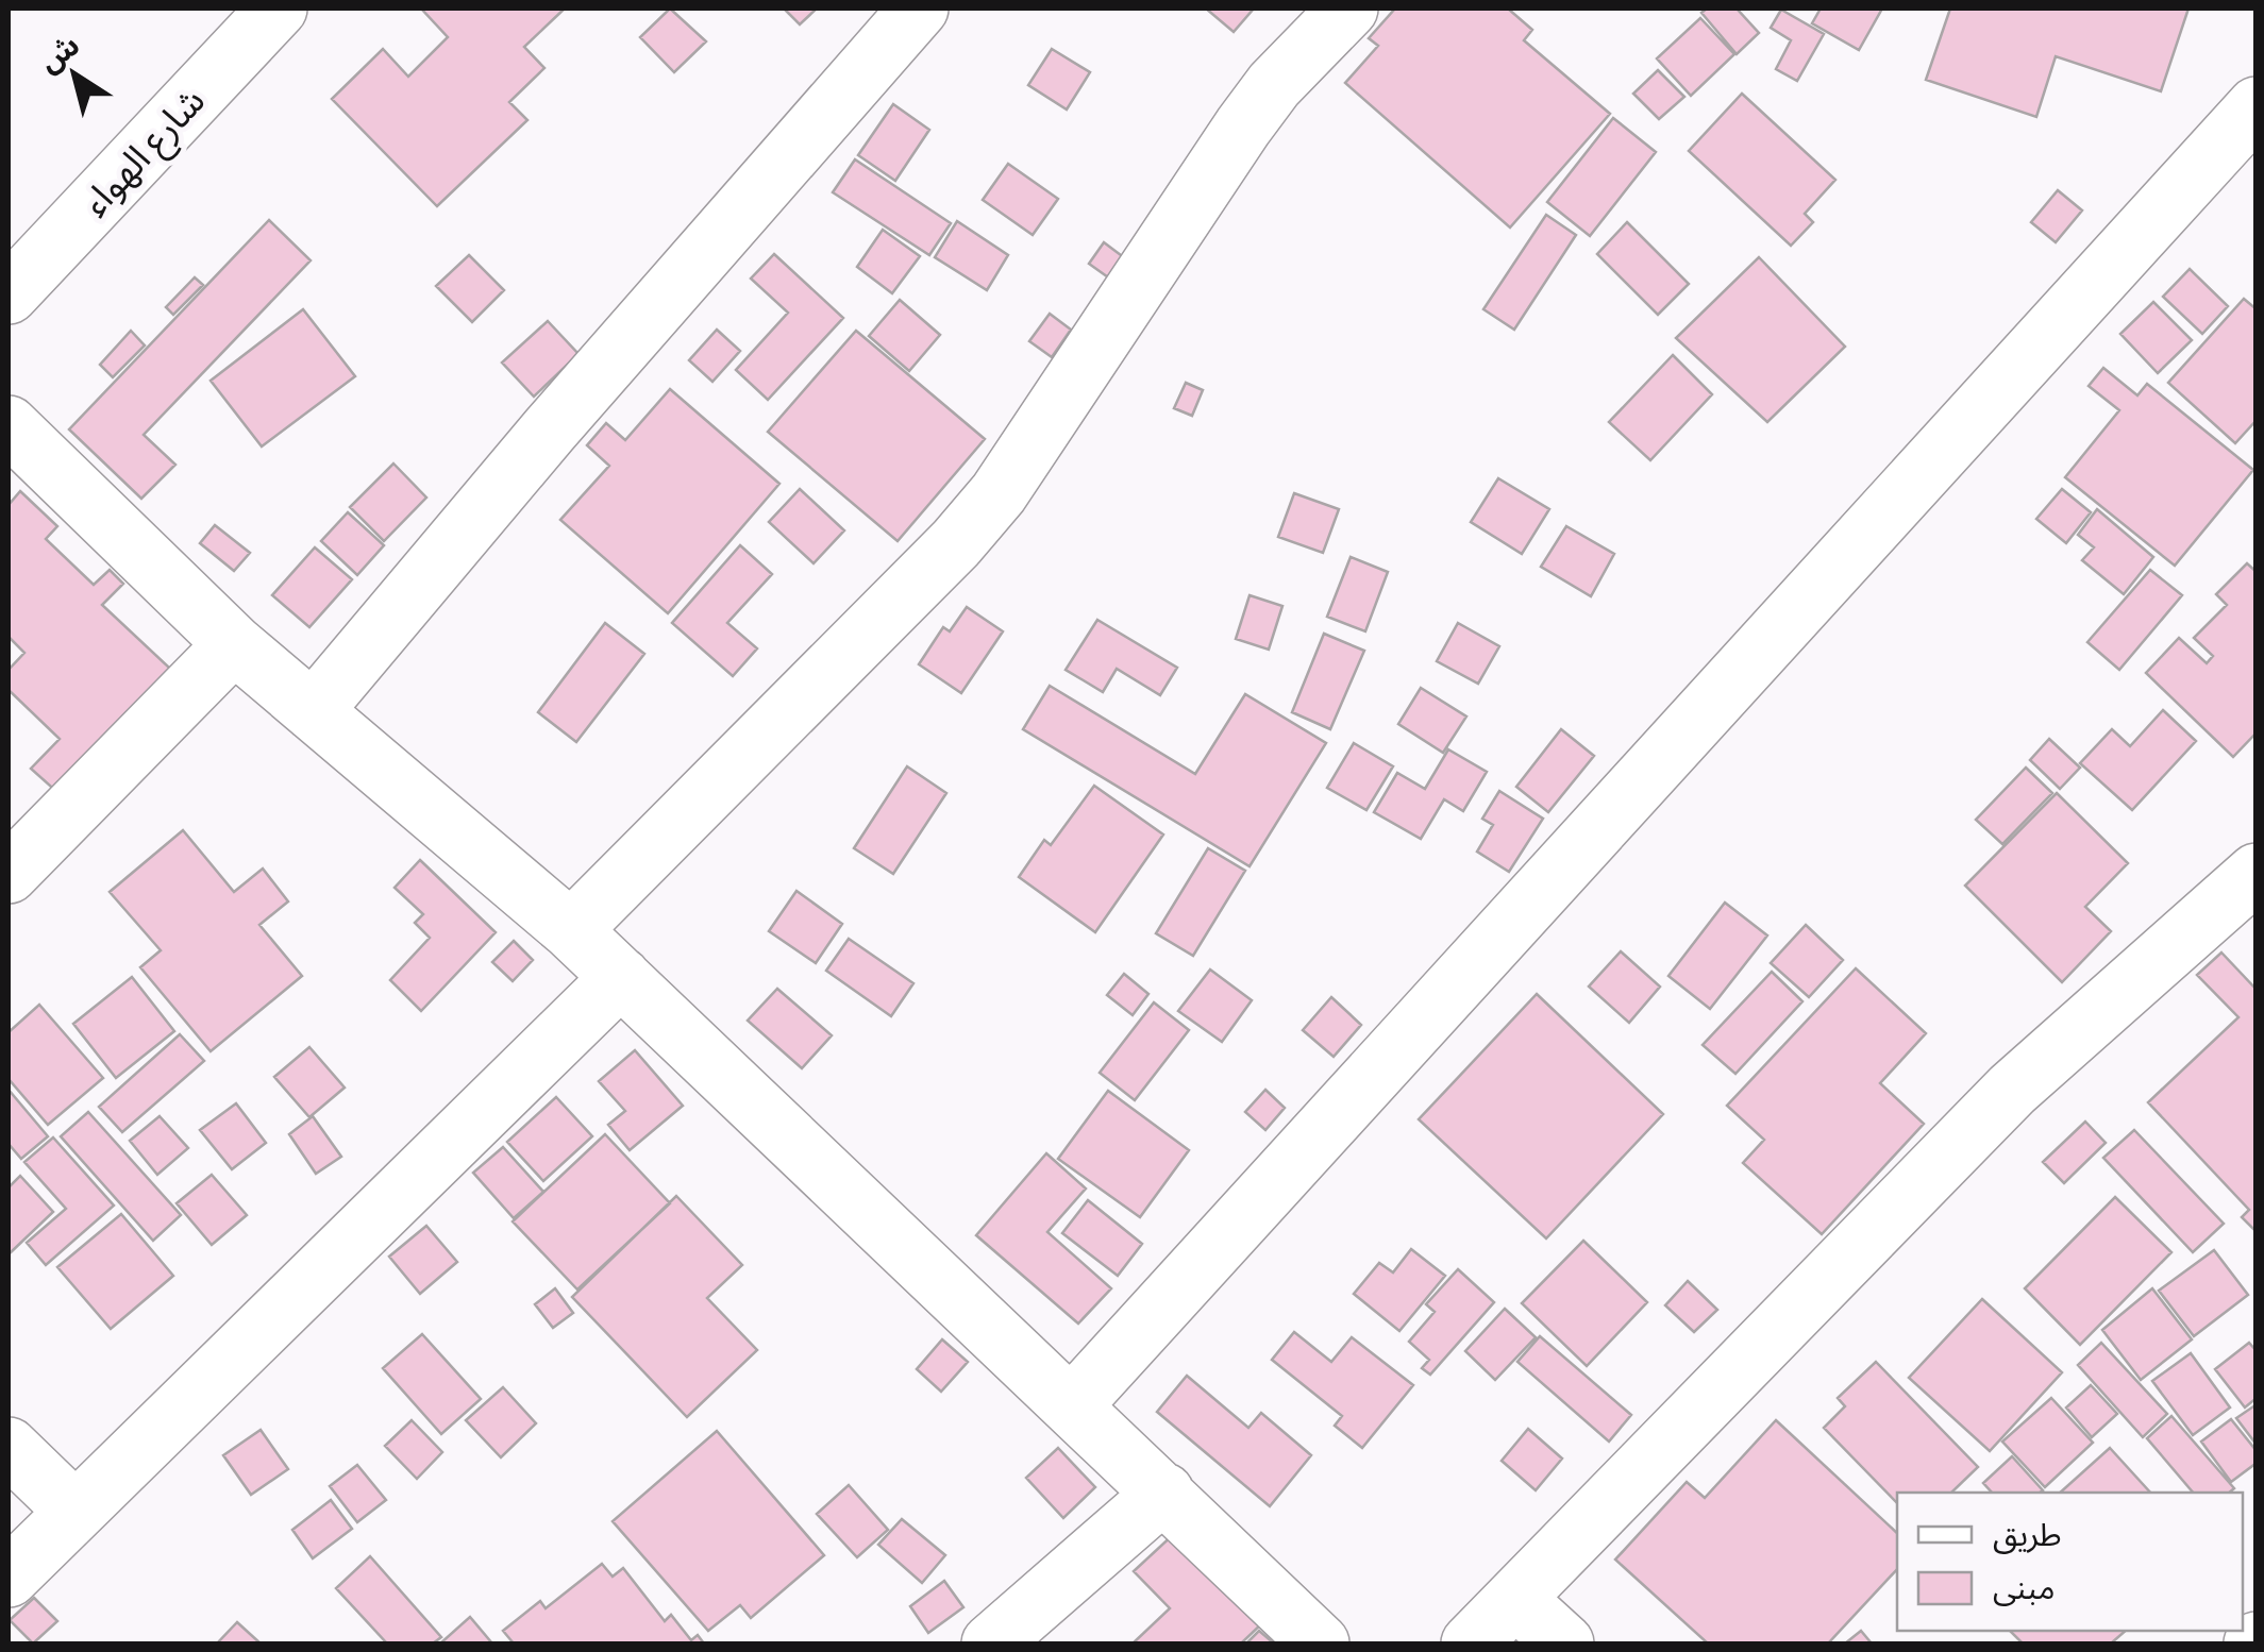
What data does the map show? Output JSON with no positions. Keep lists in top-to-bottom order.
{
  "streets": {
    "street": ["شارع الهواء"]
  },
  "legend": ["طريق", "مبنى"],
  "north": "top left"
}
